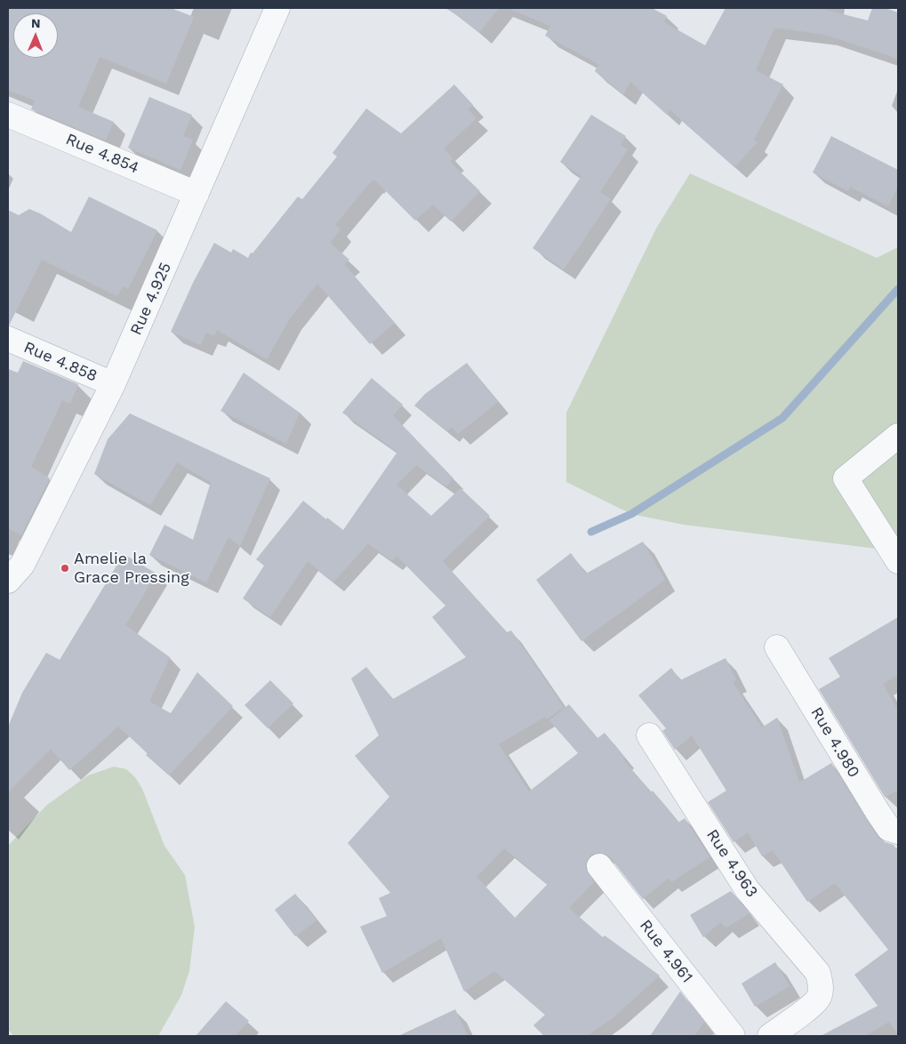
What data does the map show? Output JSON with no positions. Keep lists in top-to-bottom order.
{
  "streets": {
    "street": [
      "Rue 4.854",
      "Rue 4.925",
      "Rue 4.858",
      "Rue 4.980",
      "Rue 4.963",
      "Rue 4.961"
    ]
  },
  "crossings": [
    ["Rue 4.854", "Rue 4.925"],
    ["Rue 4.925", "Rue 4.858"]
  ],
  "places": ["Amelie la Grace Pressing"],
  "north": "top"
}
